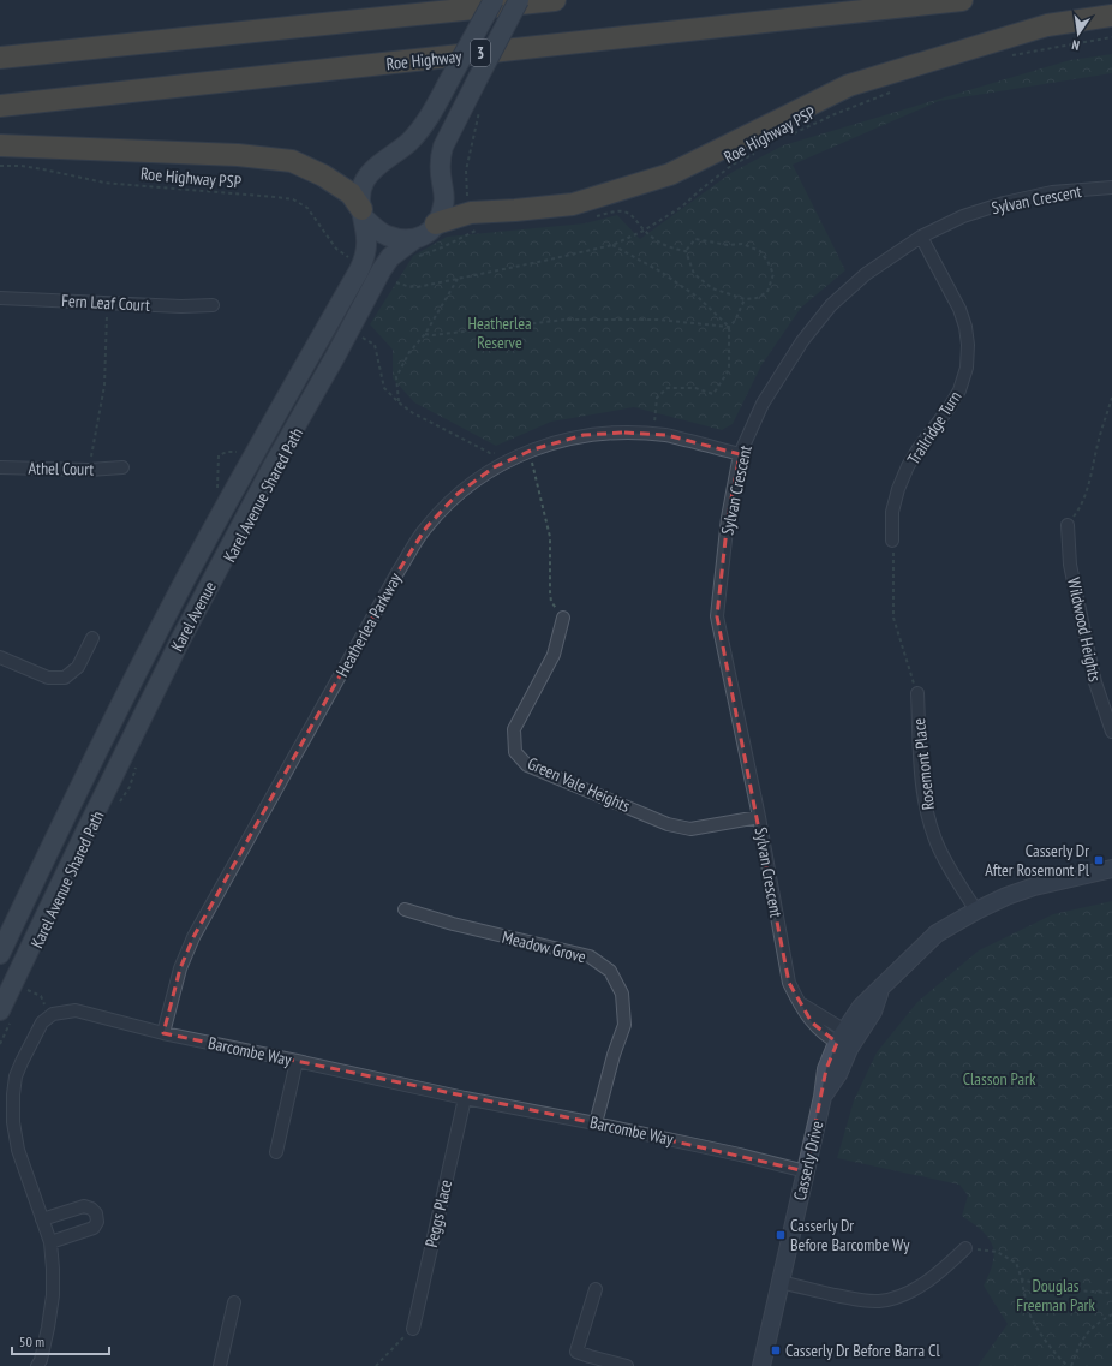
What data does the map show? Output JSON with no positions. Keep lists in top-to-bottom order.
{
  "streets": {
    "highway": ["3", "Roe Highway"],
    "main road": ["Karel Avenue"],
    "street": [
      "Sylvan Crescent",
      "Fern Leaf Court",
      "Trailridge Turn",
      "Athel Court",
      "Heatherlea Parkway",
      "Wildwood Heights",
      "Rosemont Place",
      "Green Vale Heights",
      "Meadow Grove",
      "Barcombe Way",
      "Casserly Drive",
      "Peggs Place"
    ],
    "path": ["Roe Highway PSP", "Karel Avenue Shared Path"]
  },
  "crossings": [
    ["Sylvan Crescent", "Trailridge Turn"],
    ["Sylvan Crescent", "Heatherlea Parkway"],
    ["Sylvan Crescent", "Green Vale Heights"],
    ["Sylvan Crescent", "Casserly Drive"],
    ["Heatherlea Parkway", "Barcombe Way"],
    ["Rosemont Place", "Casserly Drive"],
    ["Meadow Grove", "Barcombe Way"],
    ["Barcombe Way", "Casserly Drive"],
    ["Barcombe Way", "Peggs Place"]
  ],
  "parks": ["Heatherlea Reserve", "Classon Park", "Douglas Freeman Park"],
  "places": {
    "transit": ["Casserly Dr After Rosemont Pl", "Casserly Dr Before Barcombe Wy", "Casserly Dr Before Barra Cl"]
  },
  "scale_bar": "50 m",
  "north": "bottom"
}
